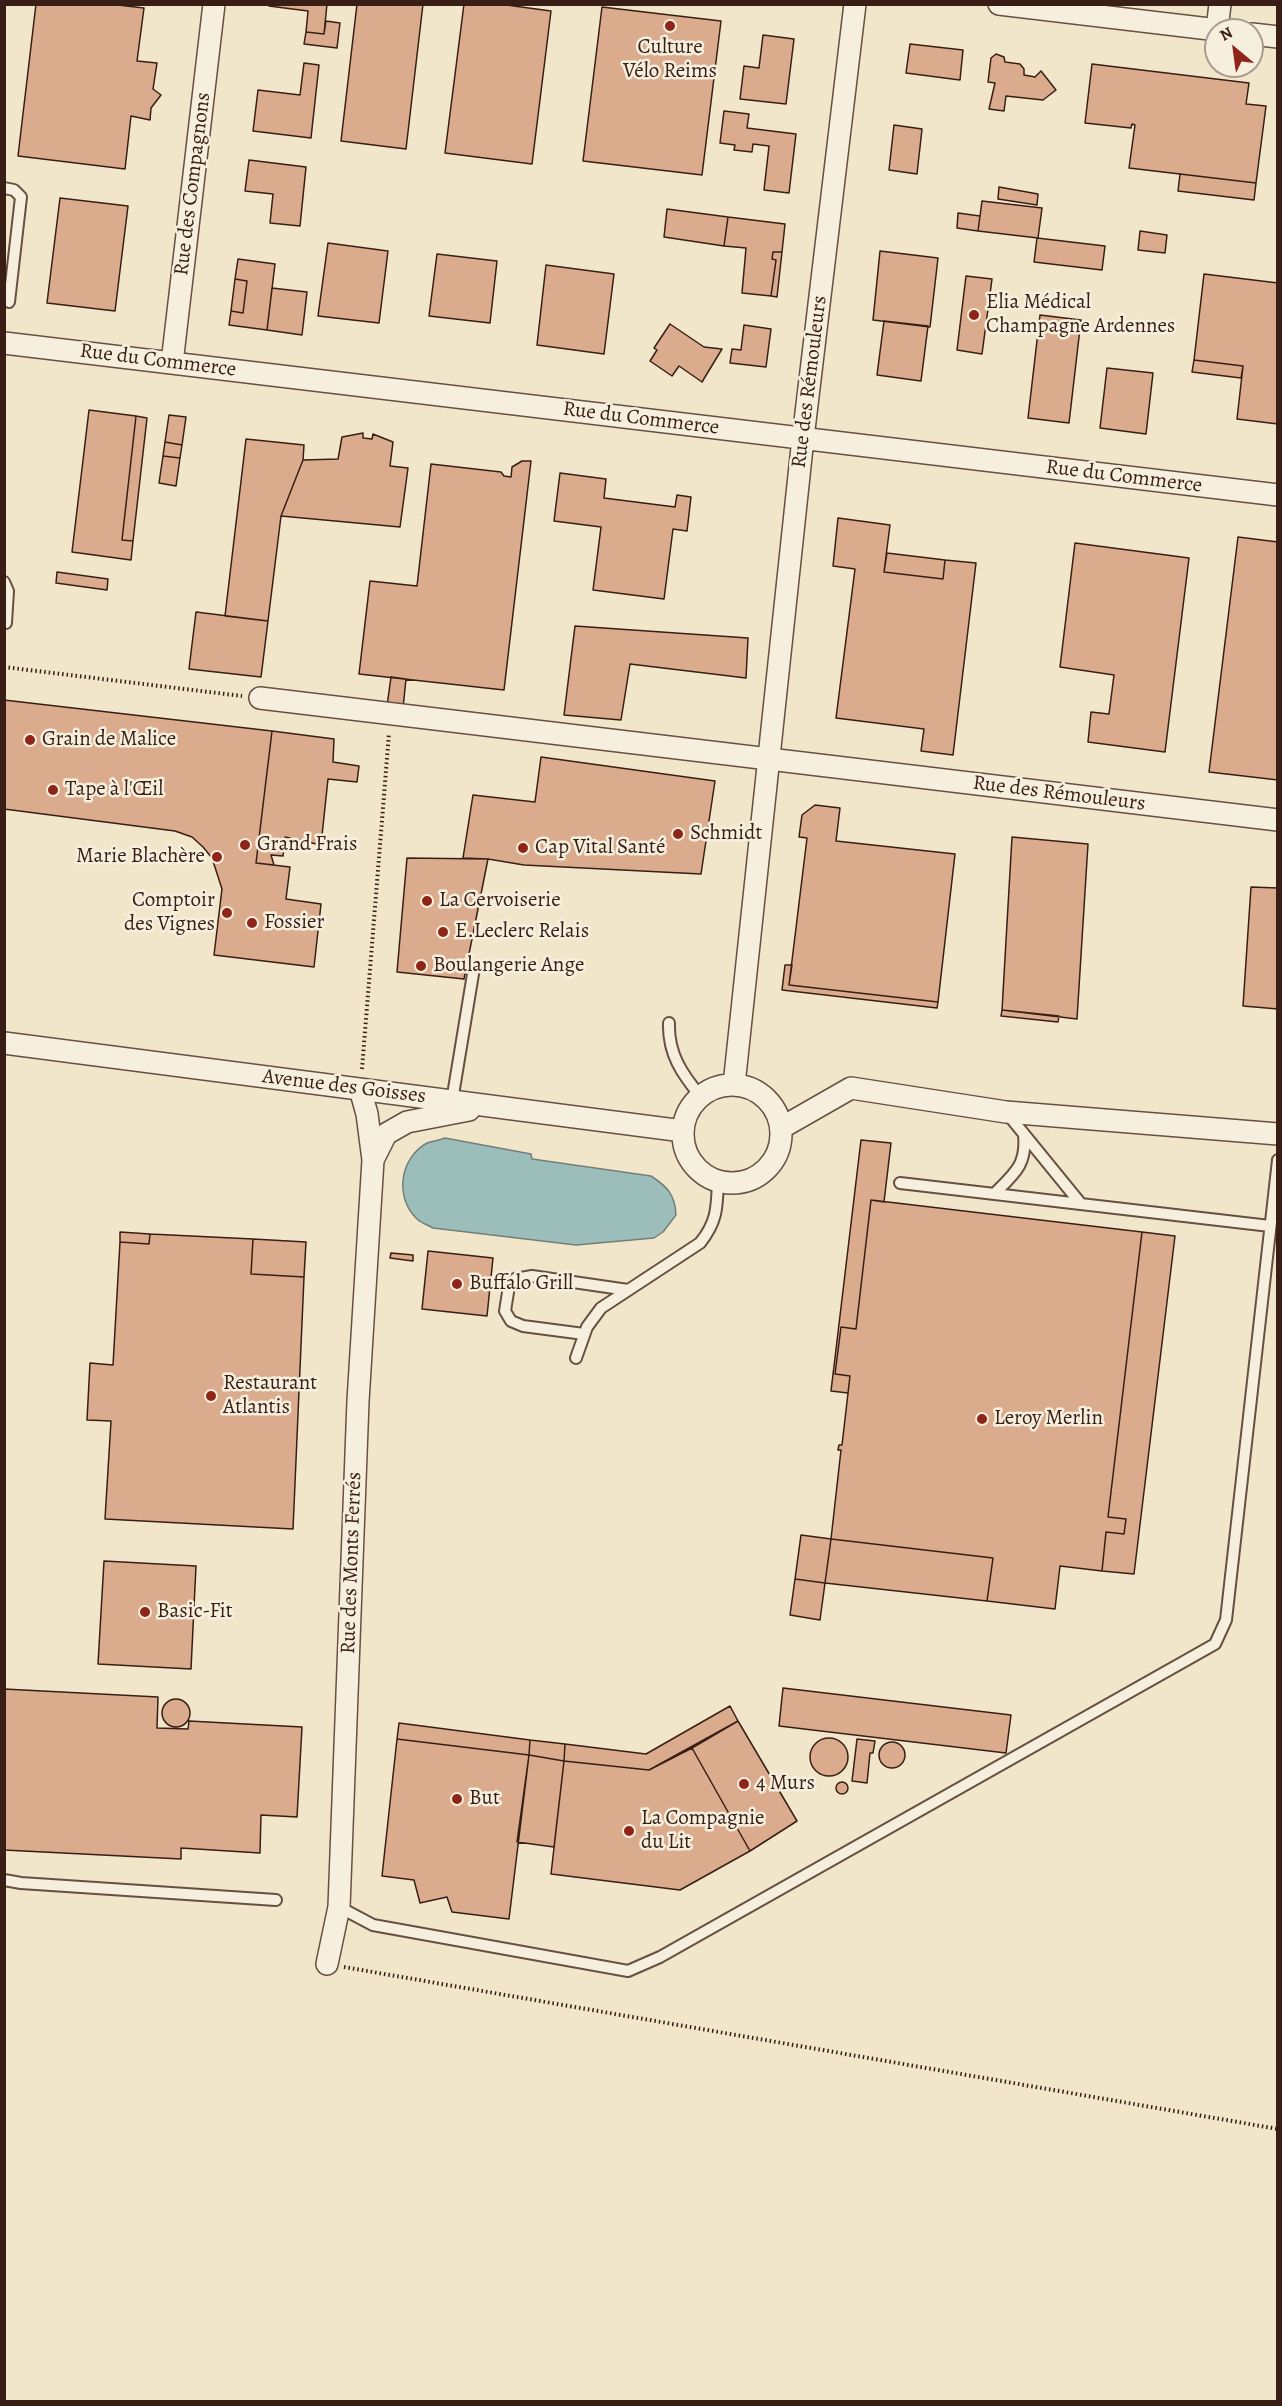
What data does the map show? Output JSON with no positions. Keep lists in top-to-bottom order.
{
  "streets": {
    "street": [
      "Rue des Compagnons",
      "Rue du Commerce",
      "Rue des Rémouleurs",
      "Avenue des Goisses",
      "Rue des Monts Ferrés"
    ]
  },
  "crossings": [
    ["Rue des Compagnons", "Rue du Commerce"],
    ["Rue du Commerce", "Rue des Rémouleurs"],
    ["Rue des Rémouleurs", "Avenue des Goisses"],
    ["Avenue des Goisses", "Rue des Monts Ferrés"]
  ],
  "places": [
    "Culture Vélo Reims",
    "Elia Médical Champagne Ardennes",
    "Grain de Malice",
    "Tape à l'Œil",
    "Schmidt",
    "Grand Frais",
    "Cap Vital Santé",
    "Marie Blachère",
    "La Cervoiserie",
    "Comptoir des Vignes",
    "Fossier",
    "E.Leclerc Relais",
    "Boulangerie Ange",
    "Buffalo Grill",
    "Restaurant Atlantis",
    "Leroy Merlin",
    "Basic-Fit",
    "4 Murs",
    "But",
    "La Compagnie du Lit"
  ],
  "north": "top left"
}
